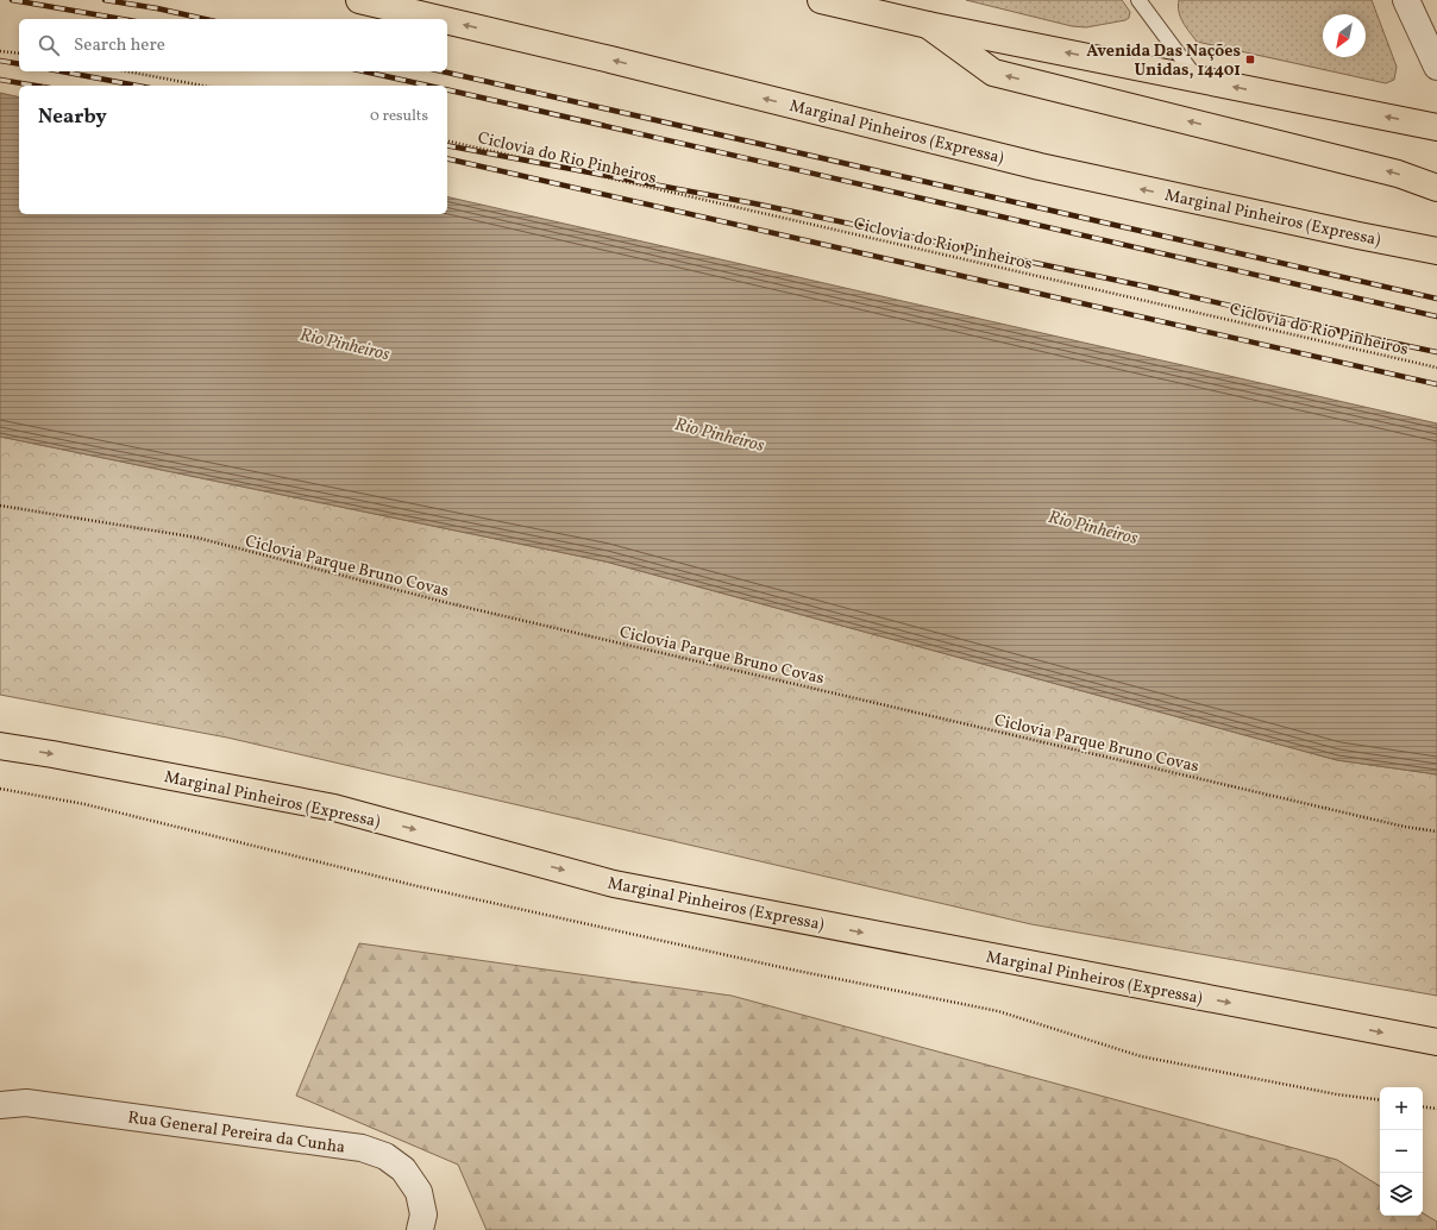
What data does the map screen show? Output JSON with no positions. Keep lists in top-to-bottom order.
{
  "streets": {
    "highway": ["Marginal Pinheiros (Expressa)"],
    "street": ["Rua General Pereira da Cunha"],
    "path": ["Ciclovia do Rio Pinheiros", "Ciclovia Parque Bruno Covas"]
  },
  "water": ["Rio Pinheiros"],
  "places": {
    "transit": ["Avenida Das Nações Unidas, 14401"]
  },
  "north": "bottom left",
  "page": {
    "search": "Search here",
    "heading": ["Nearby", "0 results"],
    "map_buttons": ["+", "−"]
  }
}
